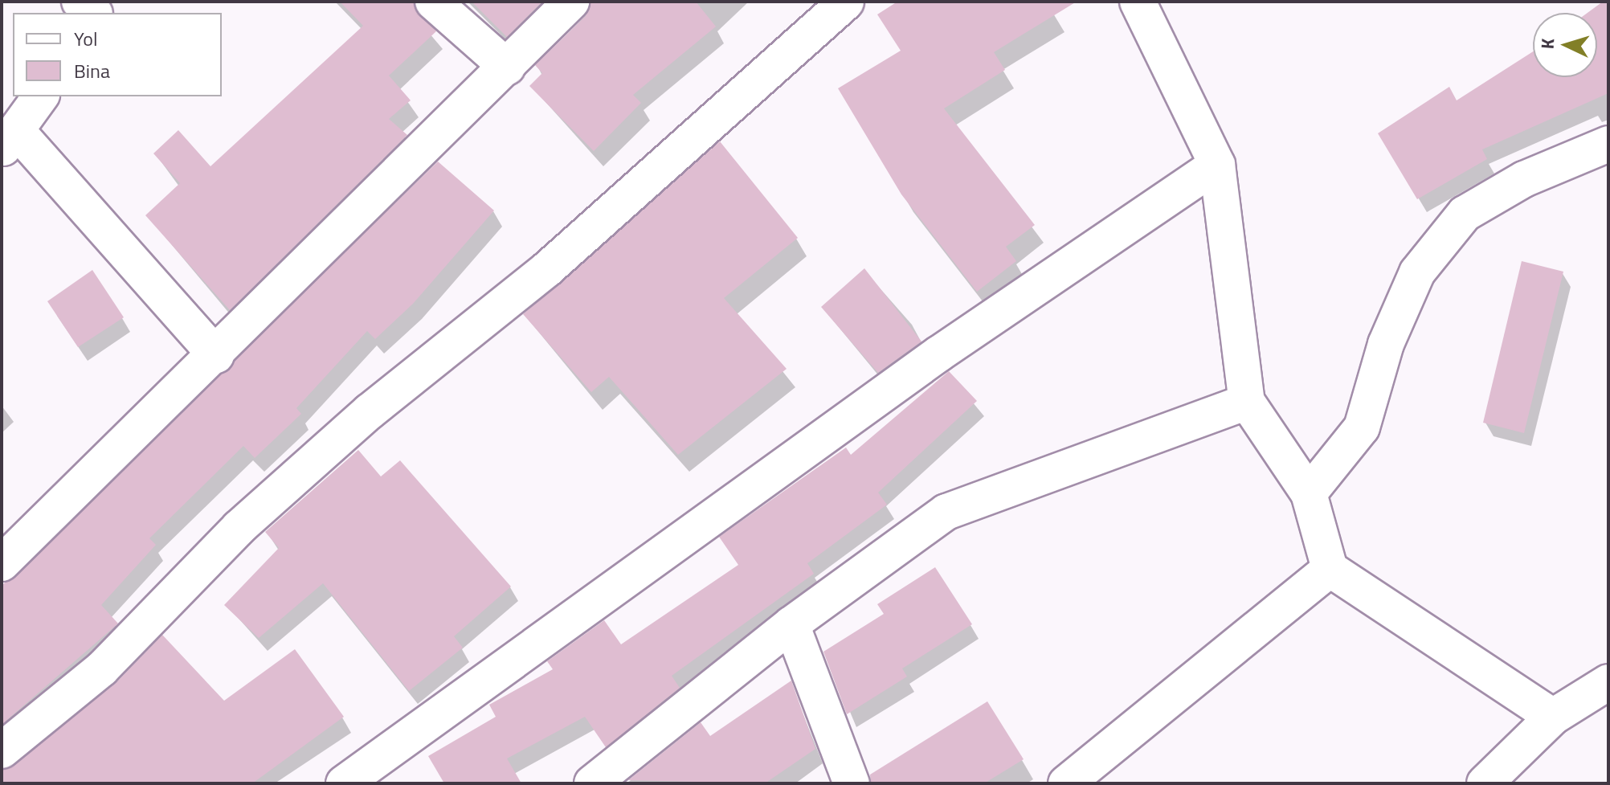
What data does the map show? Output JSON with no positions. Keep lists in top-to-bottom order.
{
  "legend": ["Yol", "Bina"],
  "north": "left"
}
